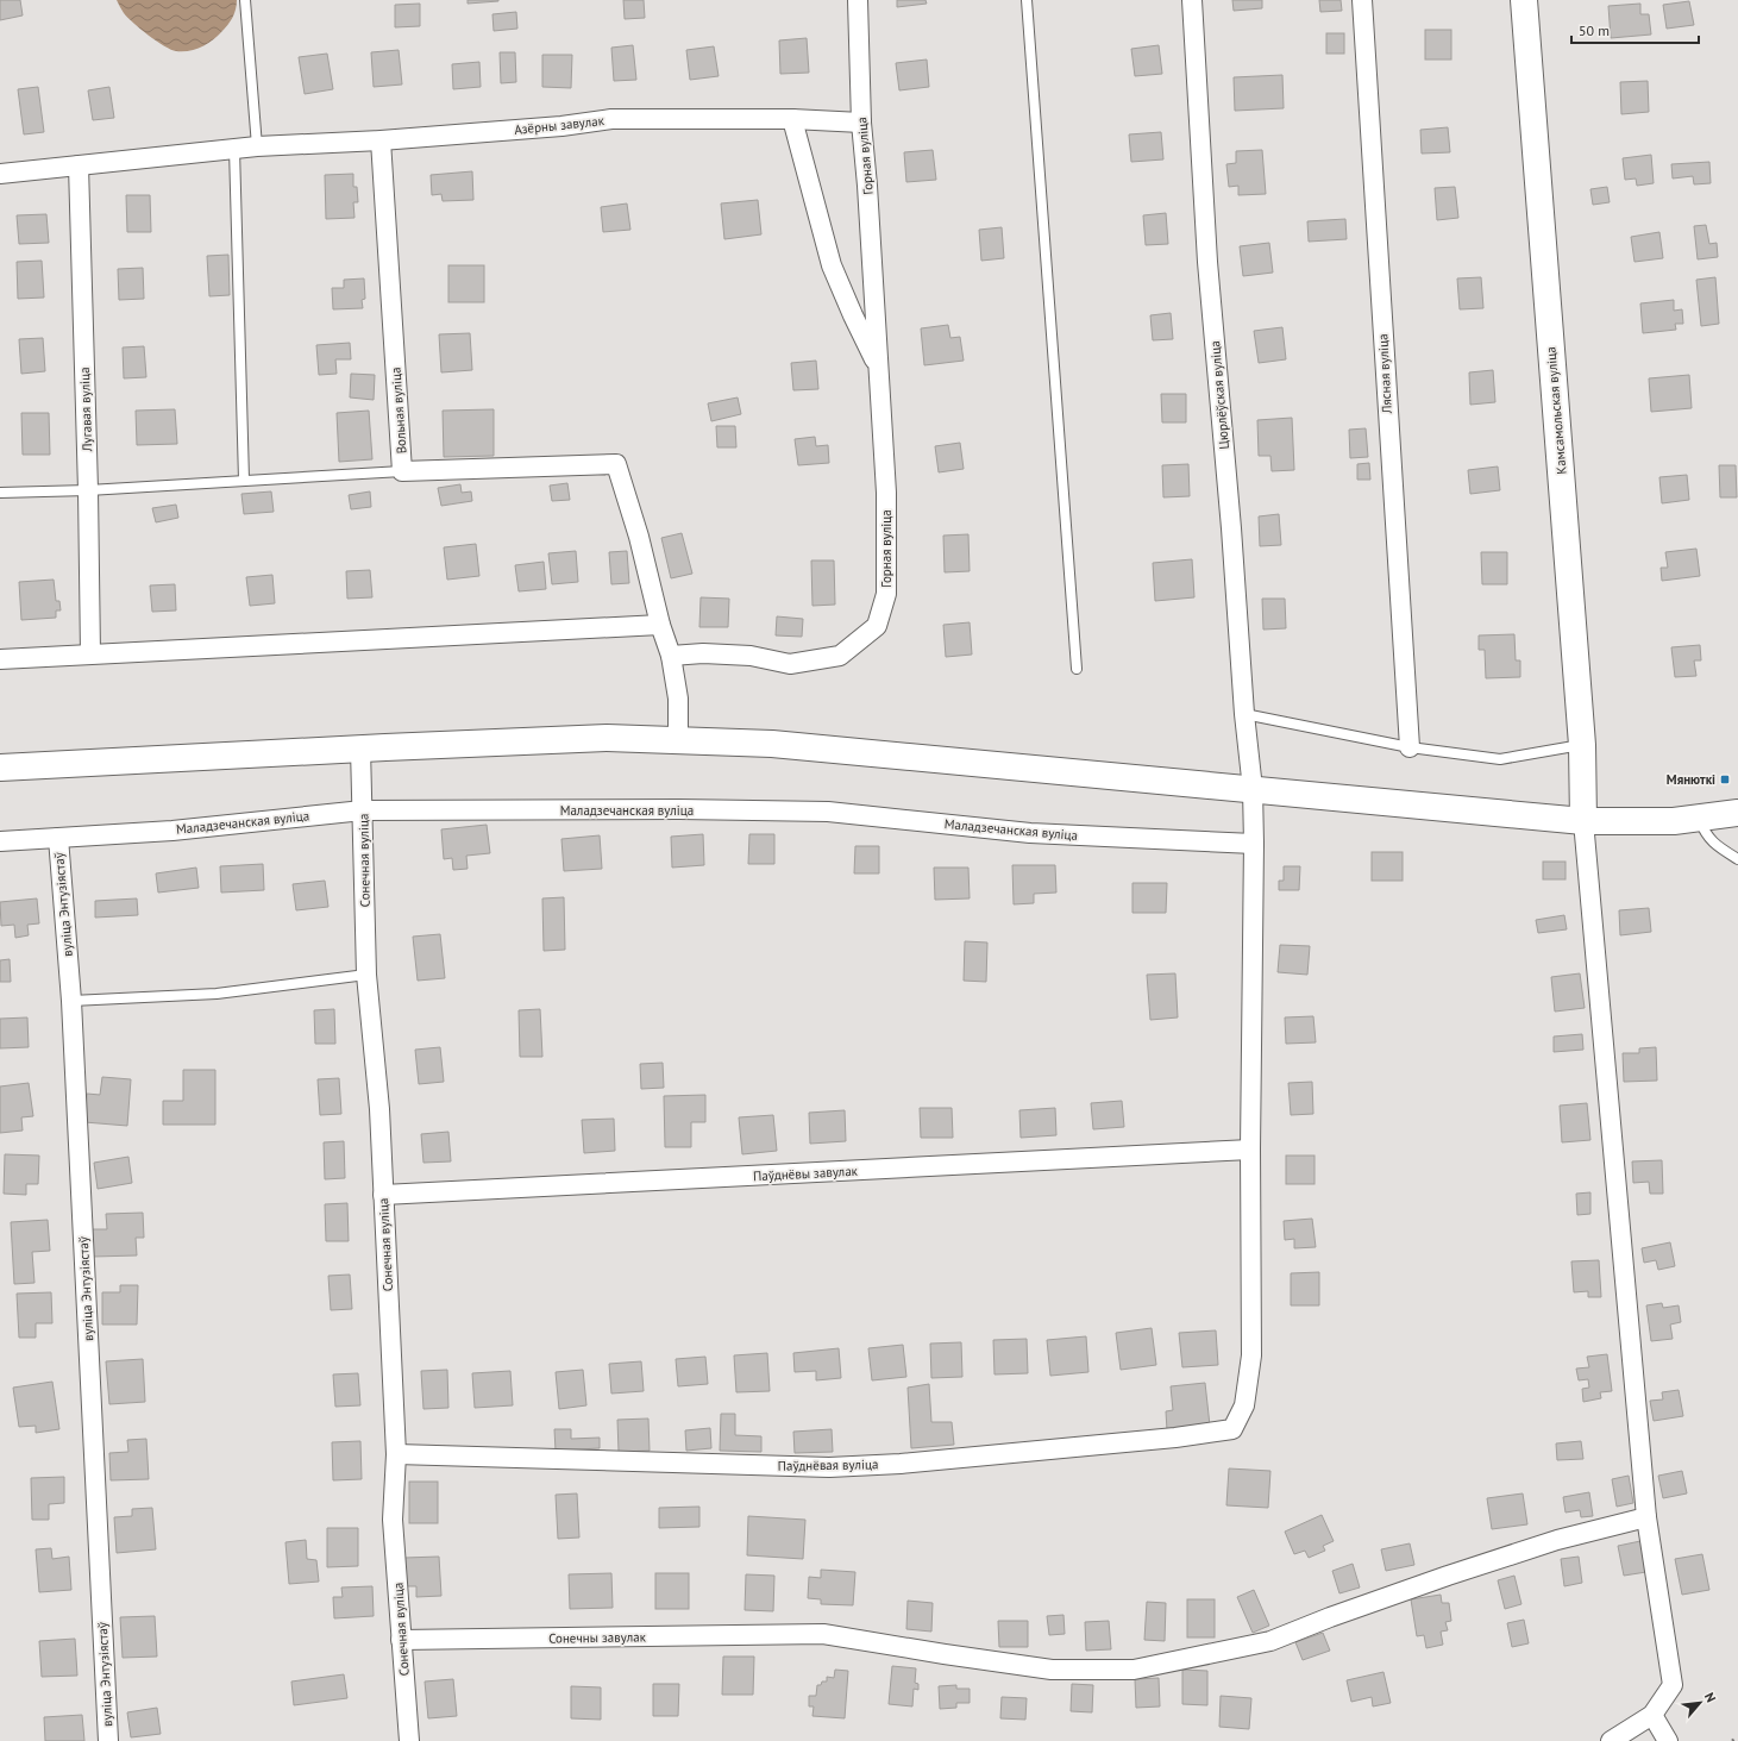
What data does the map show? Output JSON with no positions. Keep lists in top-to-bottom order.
{
  "streets": {
    "main road": ["Камсамольская вуліца"],
    "street": [
      "Азёрны завулак",
      "Горная вуліца",
      "Лясная вуліца",
      "Цюрлёўская вуліца",
      "Лугавая вуліца",
      "Вольная вуліца",
      "Маладзечанская вуліца",
      "Сонечная вуліца",
      "вуліца Энтузіястаў",
      "Паўднёвы завулак",
      "Паўднёвая вуліца",
      "Сонечны завулак"
    ]
  },
  "crossings": [
    ["Азёрны завулак", "Горная вуліца"],
    ["Азёрны завулак", "Лугавая вуліца"],
    ["Азёрны завулак", "Вольная вуліца"],
    ["Цюрлёўская вуліца", "Маладзечанская вуліца"],
    ["Цюрлёўская вуліца", "Паўднёвы завулак"],
    ["Цюрлёўская вуліца", "Паўднёвая вуліца"],
    ["Маладзечанская вуліца", "Сонечная вуліца"],
    ["Маладзечанская вуліца", "вуліца Энтузіястаў"],
    ["Сонечная вуліца", "Паўднёвы завулак"],
    ["Сонечная вуліца", "Паўднёвая вуліца"],
    ["Сонечная вуліца", "Сонечны завулак"]
  ],
  "places": {
    "transit": ["Мянюткі"]
  },
  "scale_bar": "50 m",
  "north": "top right"
}
